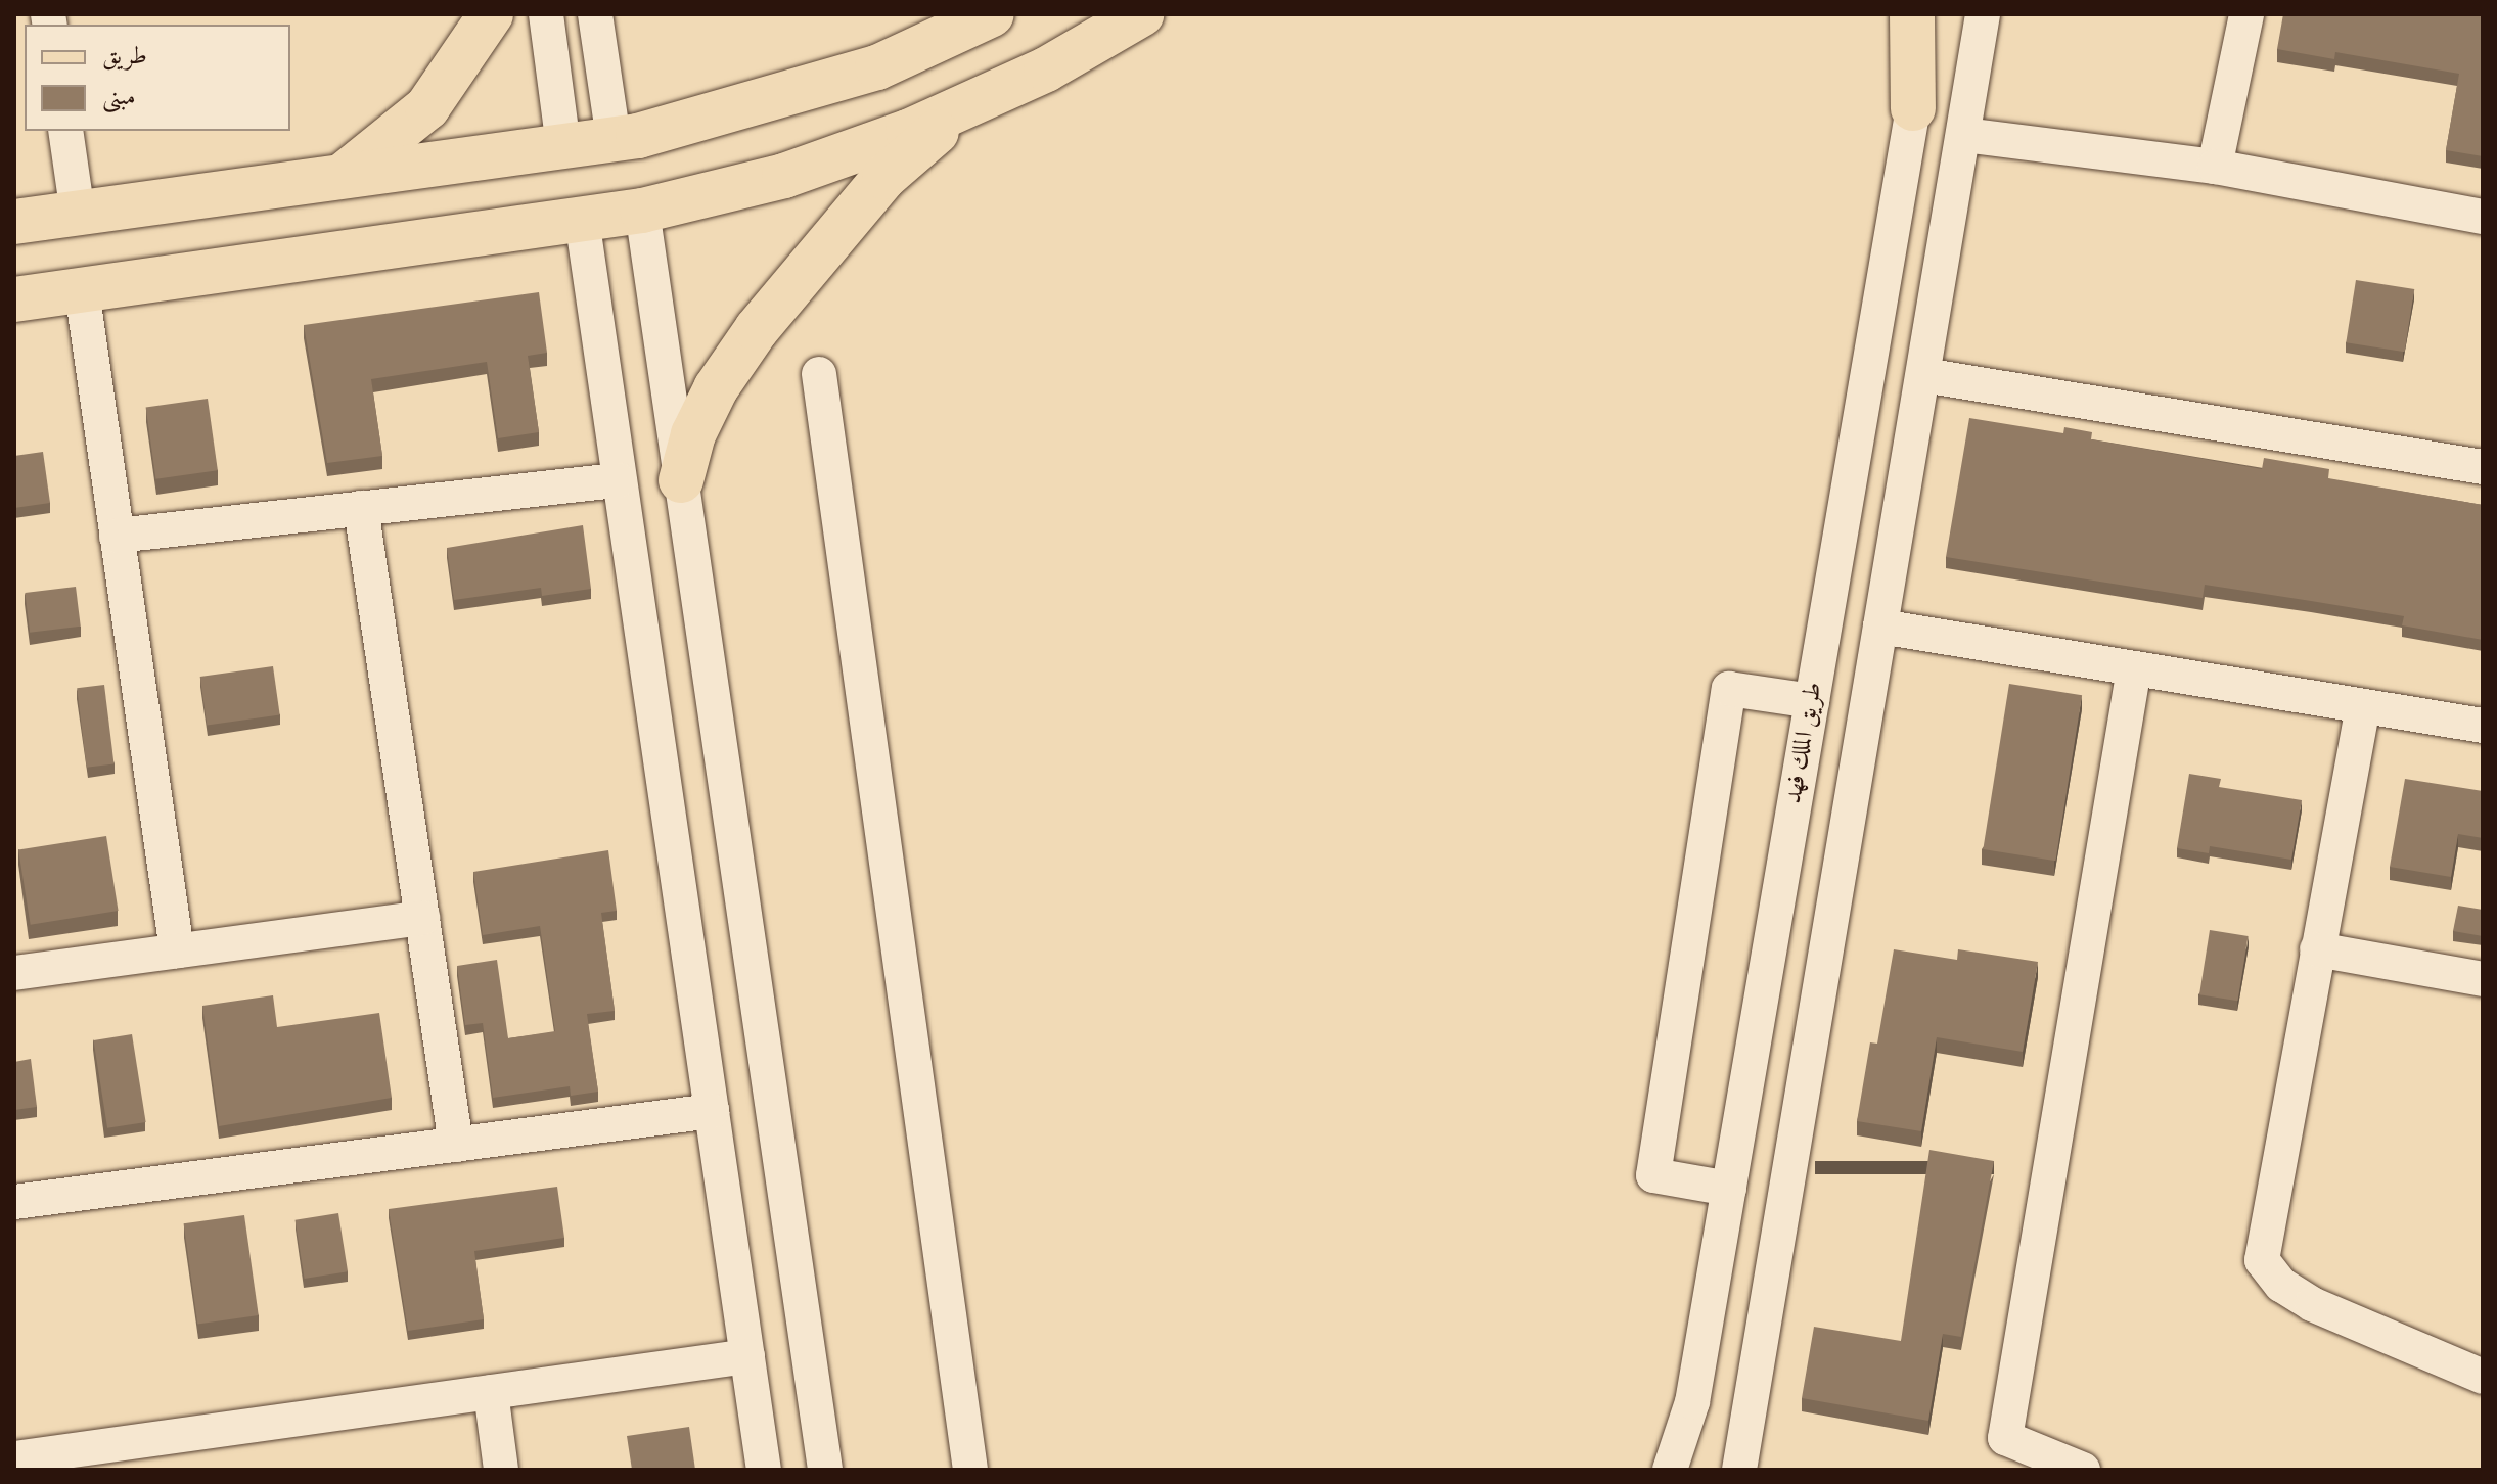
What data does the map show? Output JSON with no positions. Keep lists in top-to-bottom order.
{
  "streets": {
    "street": ["طريق الملك فهد"]
  },
  "legend": ["طريق", "مبنى"]
}
